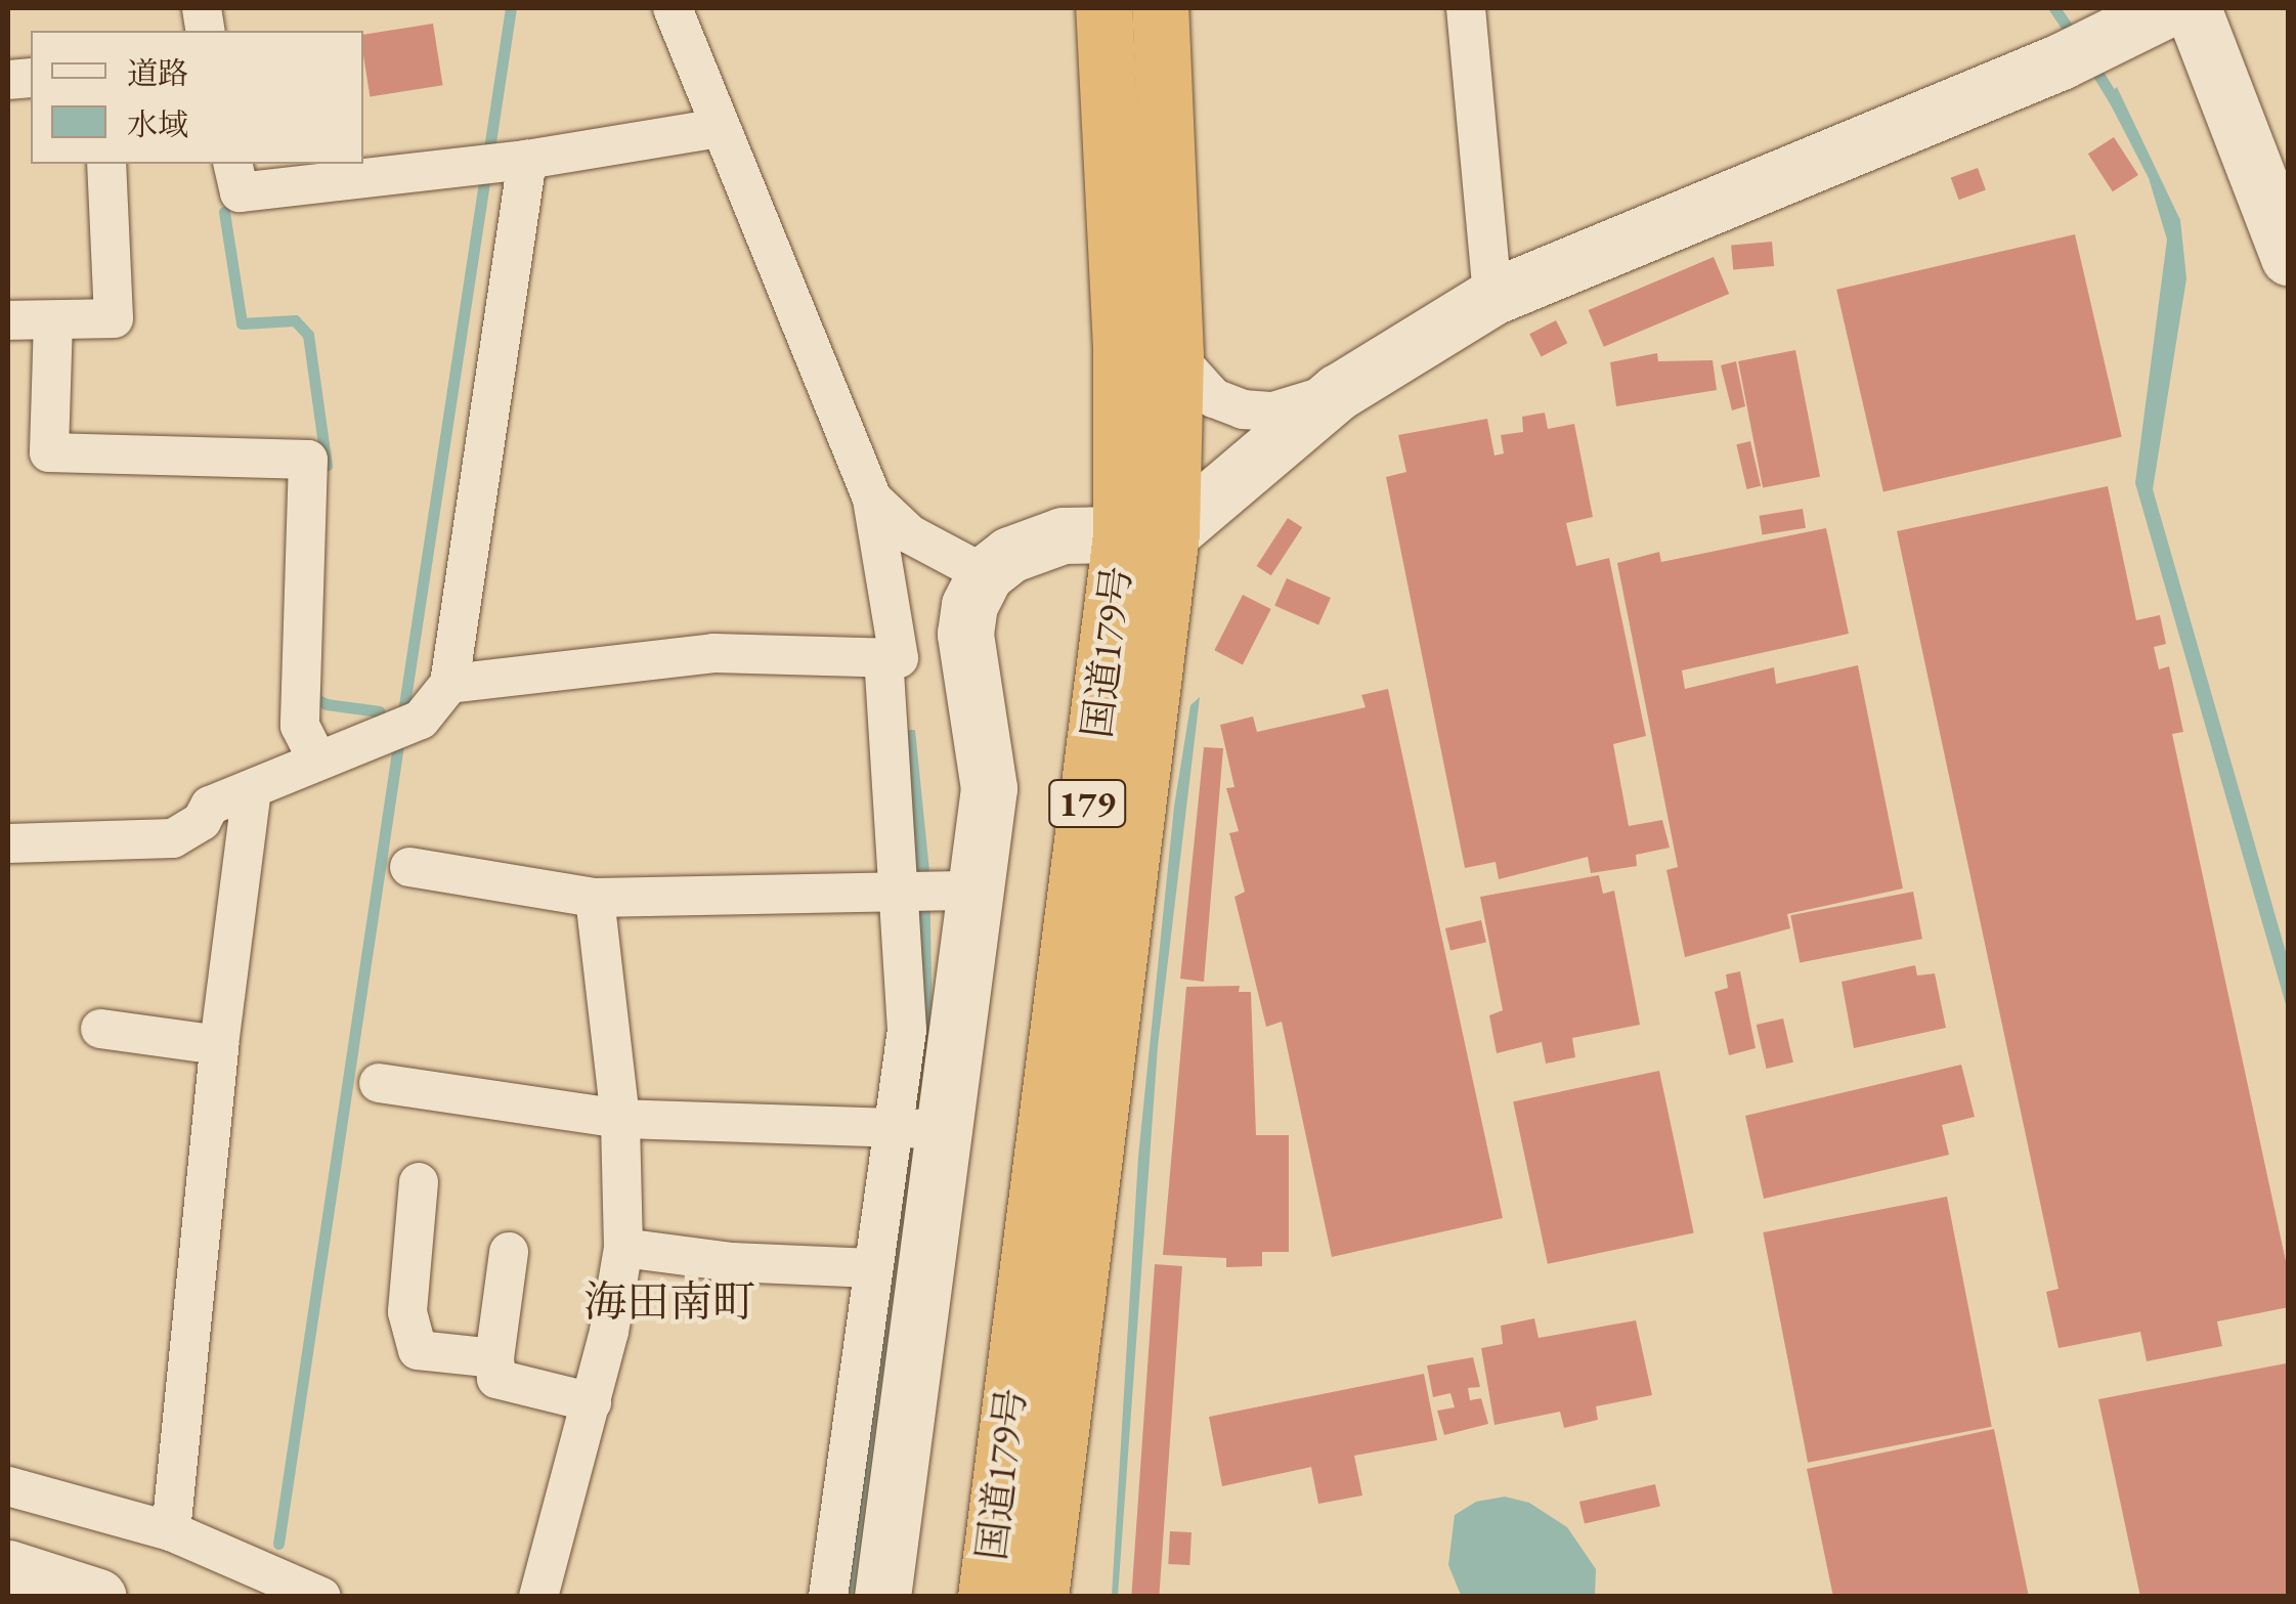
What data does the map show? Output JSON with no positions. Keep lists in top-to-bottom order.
{
  "streets": {
    "highway": ["国道179号", "179"]
  },
  "districts": ["海田南町"],
  "legend": ["道路", "水域"]
}
